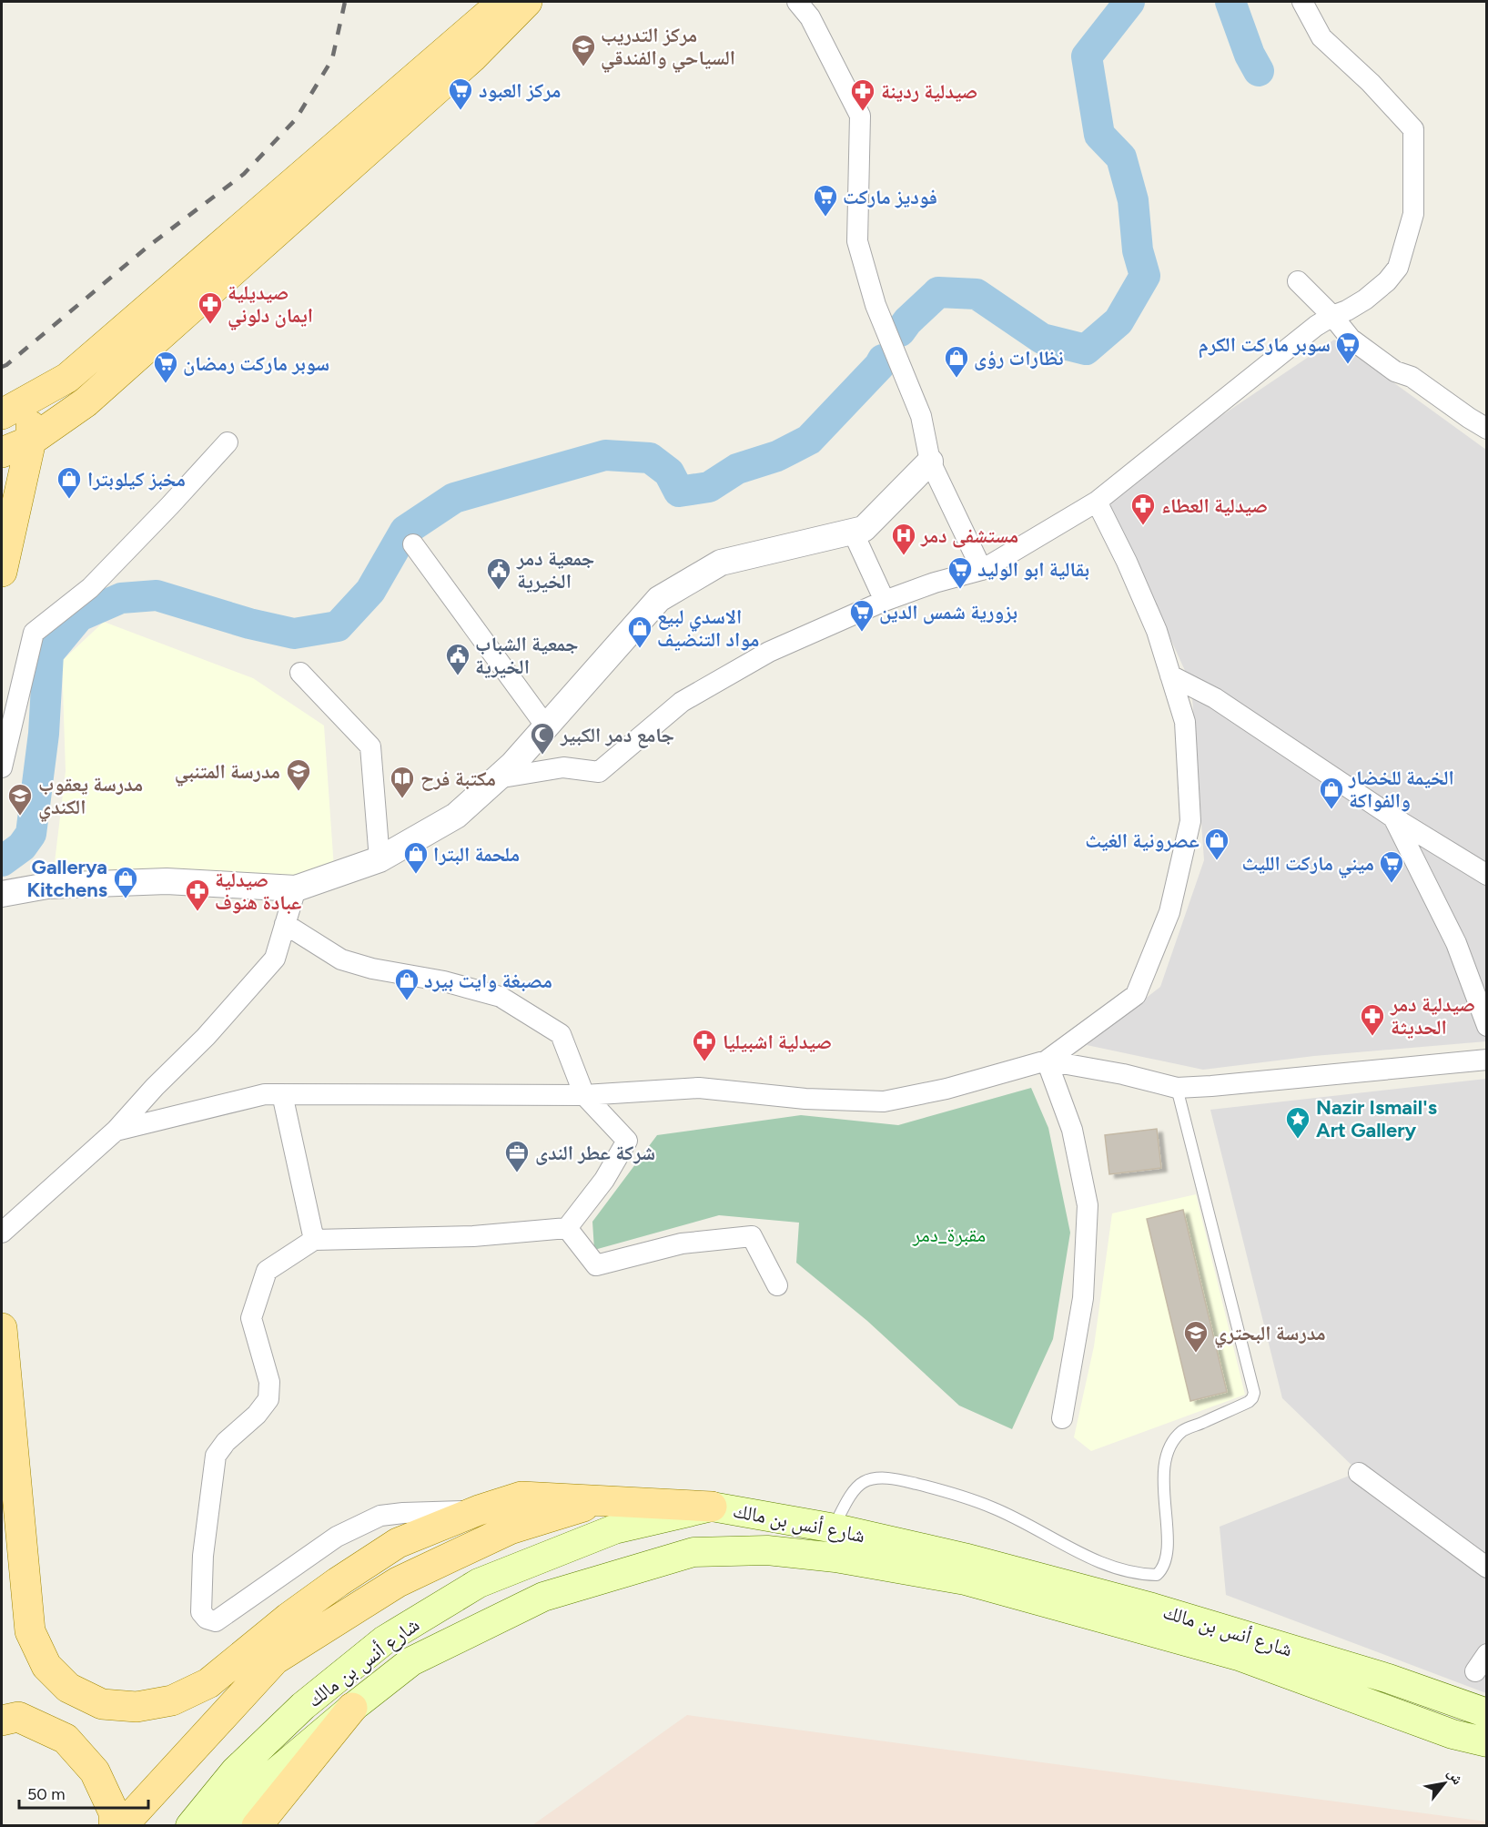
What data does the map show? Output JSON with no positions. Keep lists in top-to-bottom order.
{
  "streets": {
    "main road": ["شارع أنس بن مالك"]
  },
  "parks": ["مقبرة_دمر"],
  "places": {
    "school or university": [
      "مركز التدريب السياحي والفندقي",
      "مدرسة المتنبي",
      "مدرسة يعقوب الكندي",
      "مدرسة البحتري"
    ],
    "supermarket": [
      "مركز العبود",
      "فوديز ماركت",
      "سوبر ماركت الكرم",
      "سوبر ماركت رمضان",
      "بقالية ابو الوليد",
      "بزورية شمس الدين",
      "ميني ماركت الليث"
    ],
    "pharmacy": [
      "صيدلية ردينة",
      "صيديلية ايمان دلوني",
      "صيدلية العطاء",
      "صيدلية عبادة هنوف",
      "صيدلية دمر الحديثة",
      "صيدلية اشبيليا"
    ],
    "shop": [
      "نظارات رؤى",
      "مخبز كيلوبترا",
      "الاسدي لبيع مواد التنضيف",
      "الخيمة للخضار والفواكة",
      "عصرونية الغيث",
      "ملحمة البترا",
      "Gallerya Kitchens",
      "مصبغة وايت بيرد"
    ],
    "hospital": ["مستشفى دمر"],
    "public building": ["جمعية دمر الخيرية", "جمعية الشباب الخيرية"],
    "mosque": ["جامع دمر الكبير"],
    "library": ["مكتبة فرح"],
    "place": ["Nazir Ismail's Art Gallery"],
    "office": ["شركة عطر الندى"]
  },
  "scale_bar": "50 m",
  "north": "top right"
}
